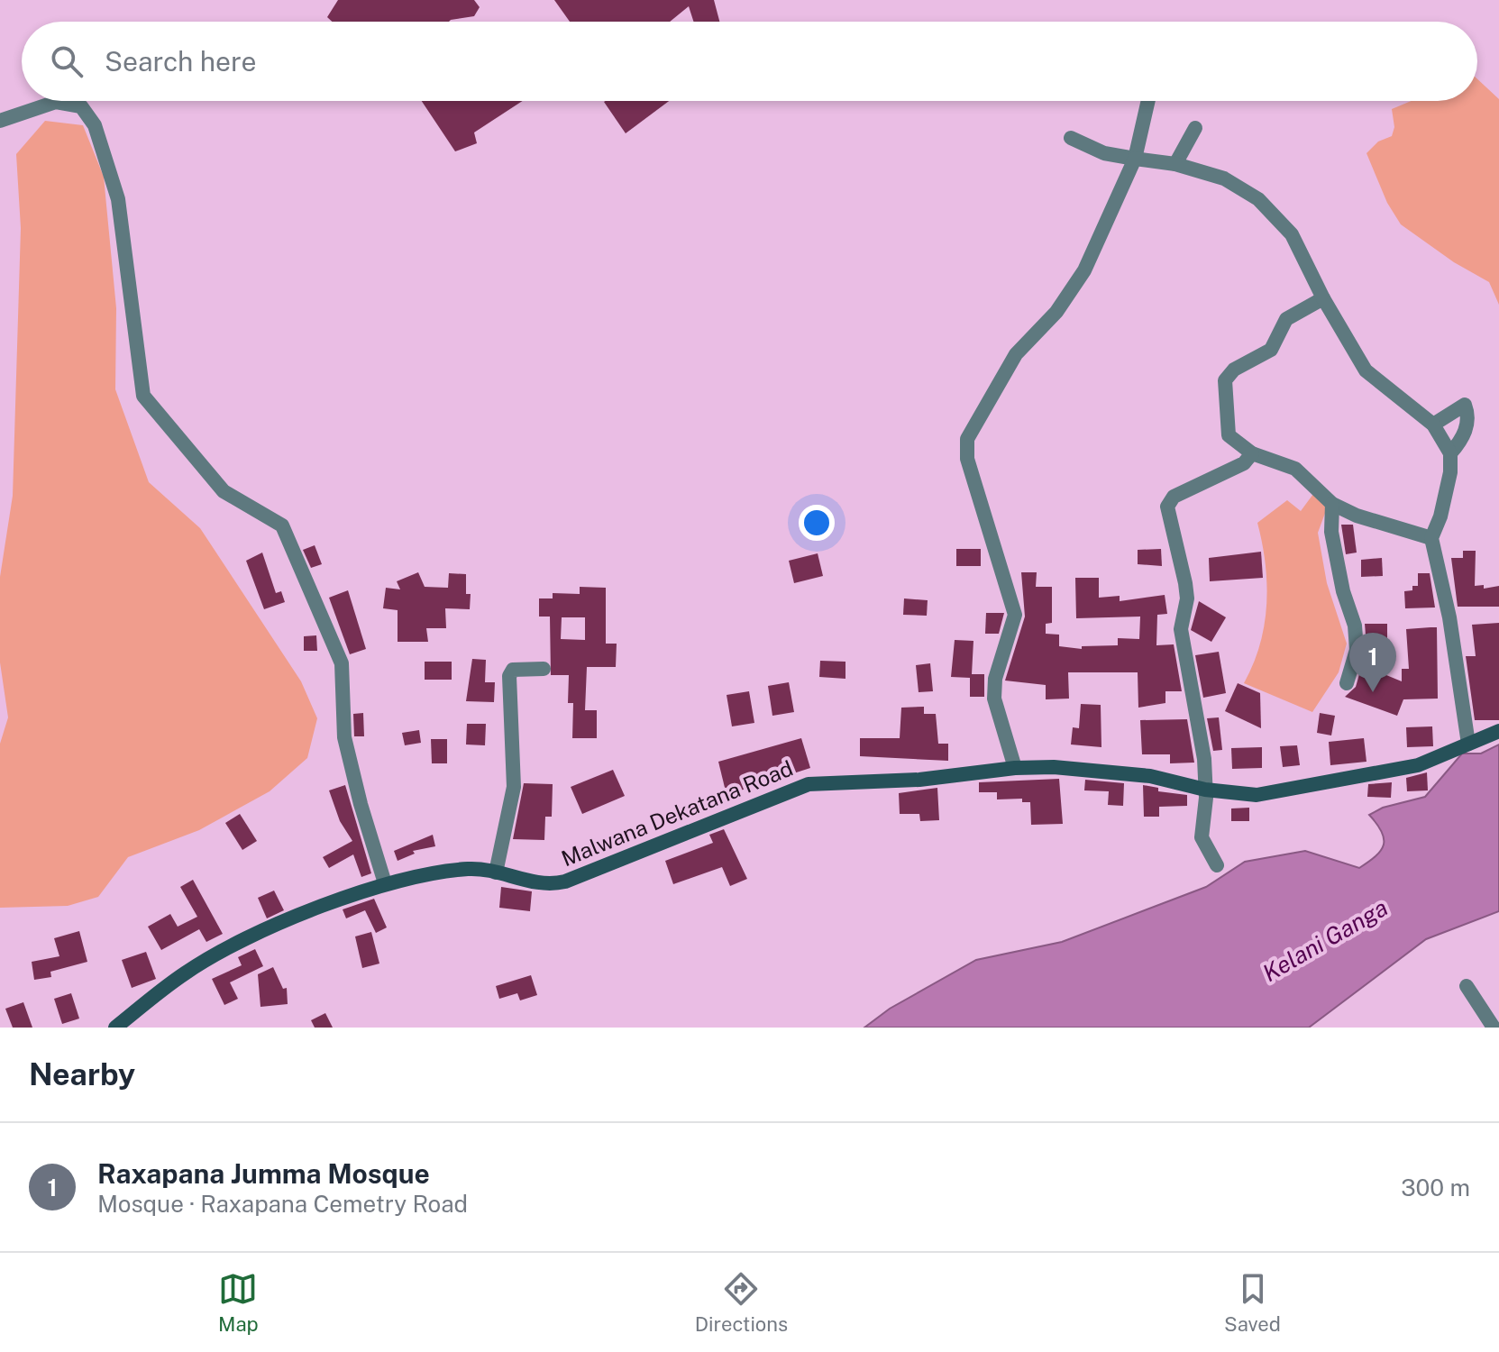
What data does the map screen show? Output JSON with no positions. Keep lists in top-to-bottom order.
{
  "streets": {
    "main road": ["Malwana Dekatana Road"]
  },
  "water": ["Kelani Ganga"],
  "page": {
    "search": "Search here",
    "pins": "1",
    "heading": "Nearby",
    "list": [
      {
        "mark": "1",
        "name": "Raxapana Jumma Mosque",
        "note": "Mosque · Raxapana Cemetry Road",
        "value": "300 m"
      }
    ],
    "nav": ["Map", "Directions", "Saved"]
  }
}
